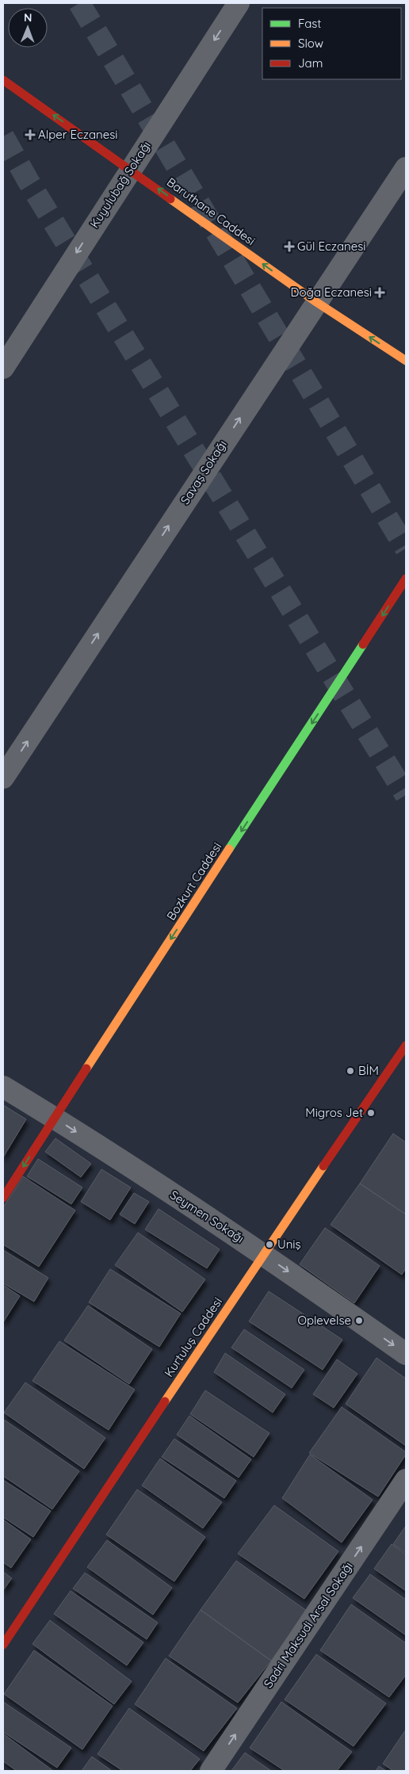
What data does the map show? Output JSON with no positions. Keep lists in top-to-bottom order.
{
  "streets": {
    "street": [
      "Kuyulubağ Sokağı",
      "Baruthane Caddesi",
      "Savaş Sokağı",
      "Bozkurt Caddesi",
      "Seymen Sokağı",
      "Kurtuluş Caddesi",
      "Sadri Maksudi Arsal Sokağı"
    ]
  },
  "crossings": [
    ["Kuyulubağ Sokağı", "Baruthane Caddesi"],
    ["Baruthane Caddesi", "Savaş Sokağı"],
    ["Bozkurt Caddesi", "Seymen Sokağı"],
    ["Seymen Sokağı", "Kurtuluş Caddesi"]
  ],
  "one_way": [
    "Kuyulubağ Sokağı",
    "Baruthane Caddesi",
    "Savaş Sokağı",
    "Bozkurt Caddesi",
    "Seymen Sokağı",
    "Sadri Maksudi Arsal Sokağı"
  ],
  "places": {
    "health": ["Alper Eczanesi", "Gül Eczanesi", "Doğa Eczanesi"],
    "other": [
      "BİM",
      "Migros Jet",
      "Uniş",
      "Oplevelse"
    ]
  },
  "legend": ["Fast", "Slow", "Jam"],
  "north": "top"
}
